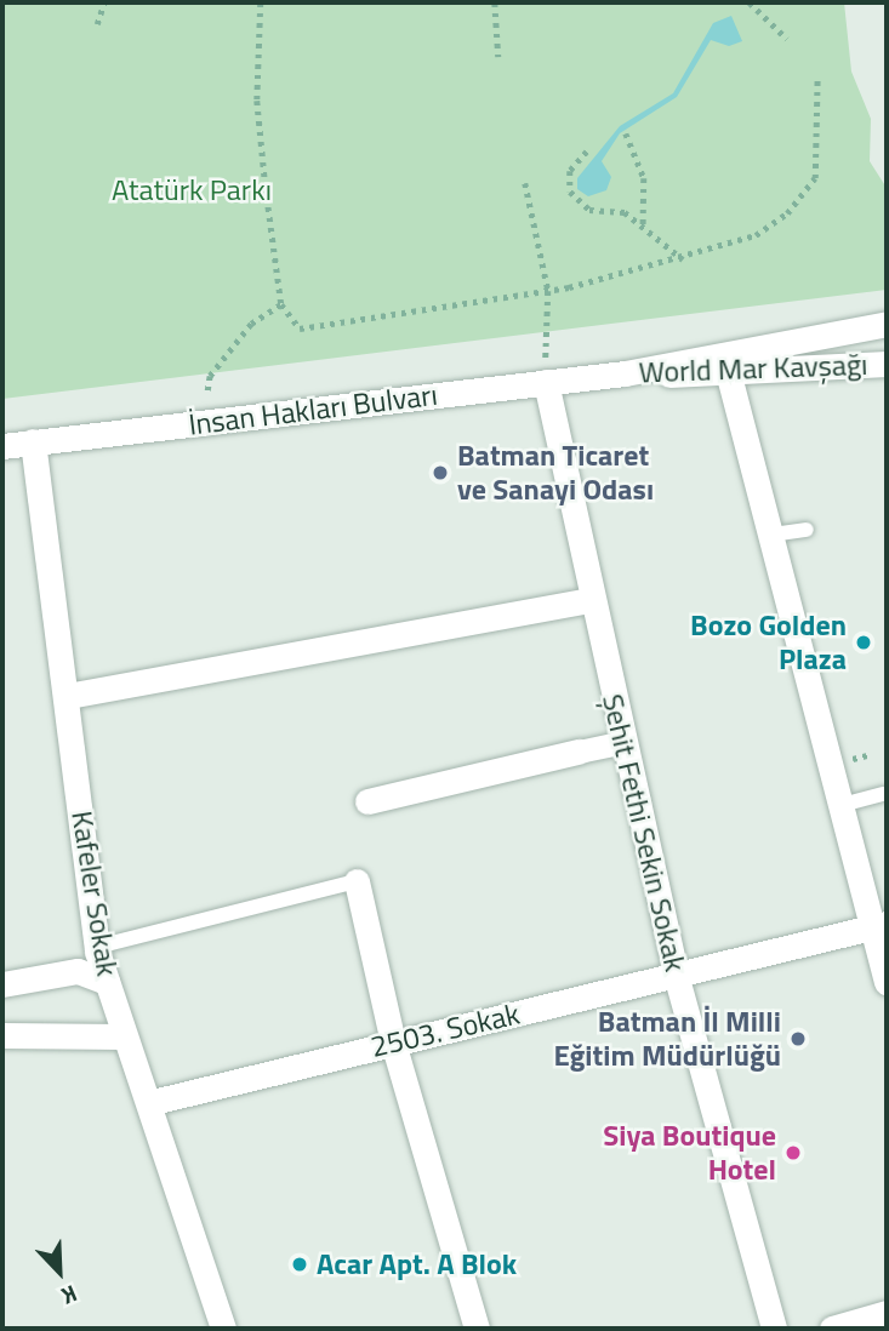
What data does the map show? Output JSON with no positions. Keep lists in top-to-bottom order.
{
  "streets": {
    "street": [
      "World Mar Kavşağı",
      "İnsan Hakları Bulvarı",
      "Şehit Fethi Sekin Sokak",
      "Kafeler Sokak",
      "2503. Sokak"
    ]
  },
  "crossings": [
    ["World Mar Kavşağı", "İnsan Hakları Bulvarı"],
    ["İnsan Hakları Bulvarı", "Şehit Fethi Sekin Sokak"],
    ["İnsan Hakları Bulvarı", "Kafeler Sokak"],
    ["Şehit Fethi Sekin Sokak", "2503. Sokak"],
    ["Kafeler Sokak", "2503. Sokak"]
  ],
  "parks": ["Atatürk Parkı"],
  "places": [
    "Batman Ticaret ve Sanayi Odası",
    "Bozo Golden Plaza",
    "Batman İl Milli Eğitim Müdürlüğü",
    "Siya Boutique Hotel",
    "Acar Apt. A Blok"
  ],
  "north": "bottom right"
}
